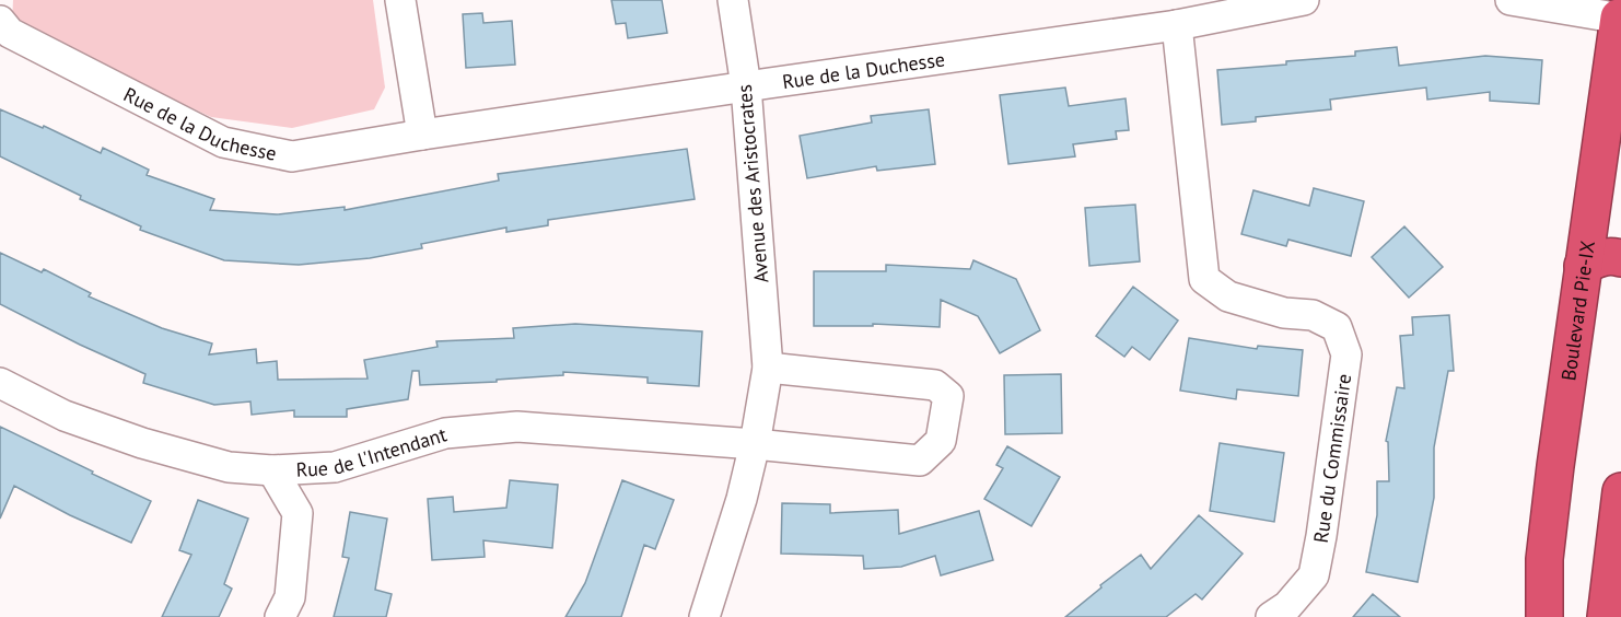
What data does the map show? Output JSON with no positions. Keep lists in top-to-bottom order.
{
  "streets": {
    "highway": ["Boulevard Pie-IX"],
    "street": [
      "Rue de la Duchesse",
      "Avenue des Aristocrates",
      "Rue de l'Intendant",
      "Rue du Commissaire"
    ]
  },
  "crossings": [
    ["Rue de la Duchesse", "Avenue des Aristocrates"],
    ["Rue de la Duchesse", "Rue du Commissaire"],
    ["Avenue des Aristocrates", "Rue de l'Intendant"]
  ]
}
